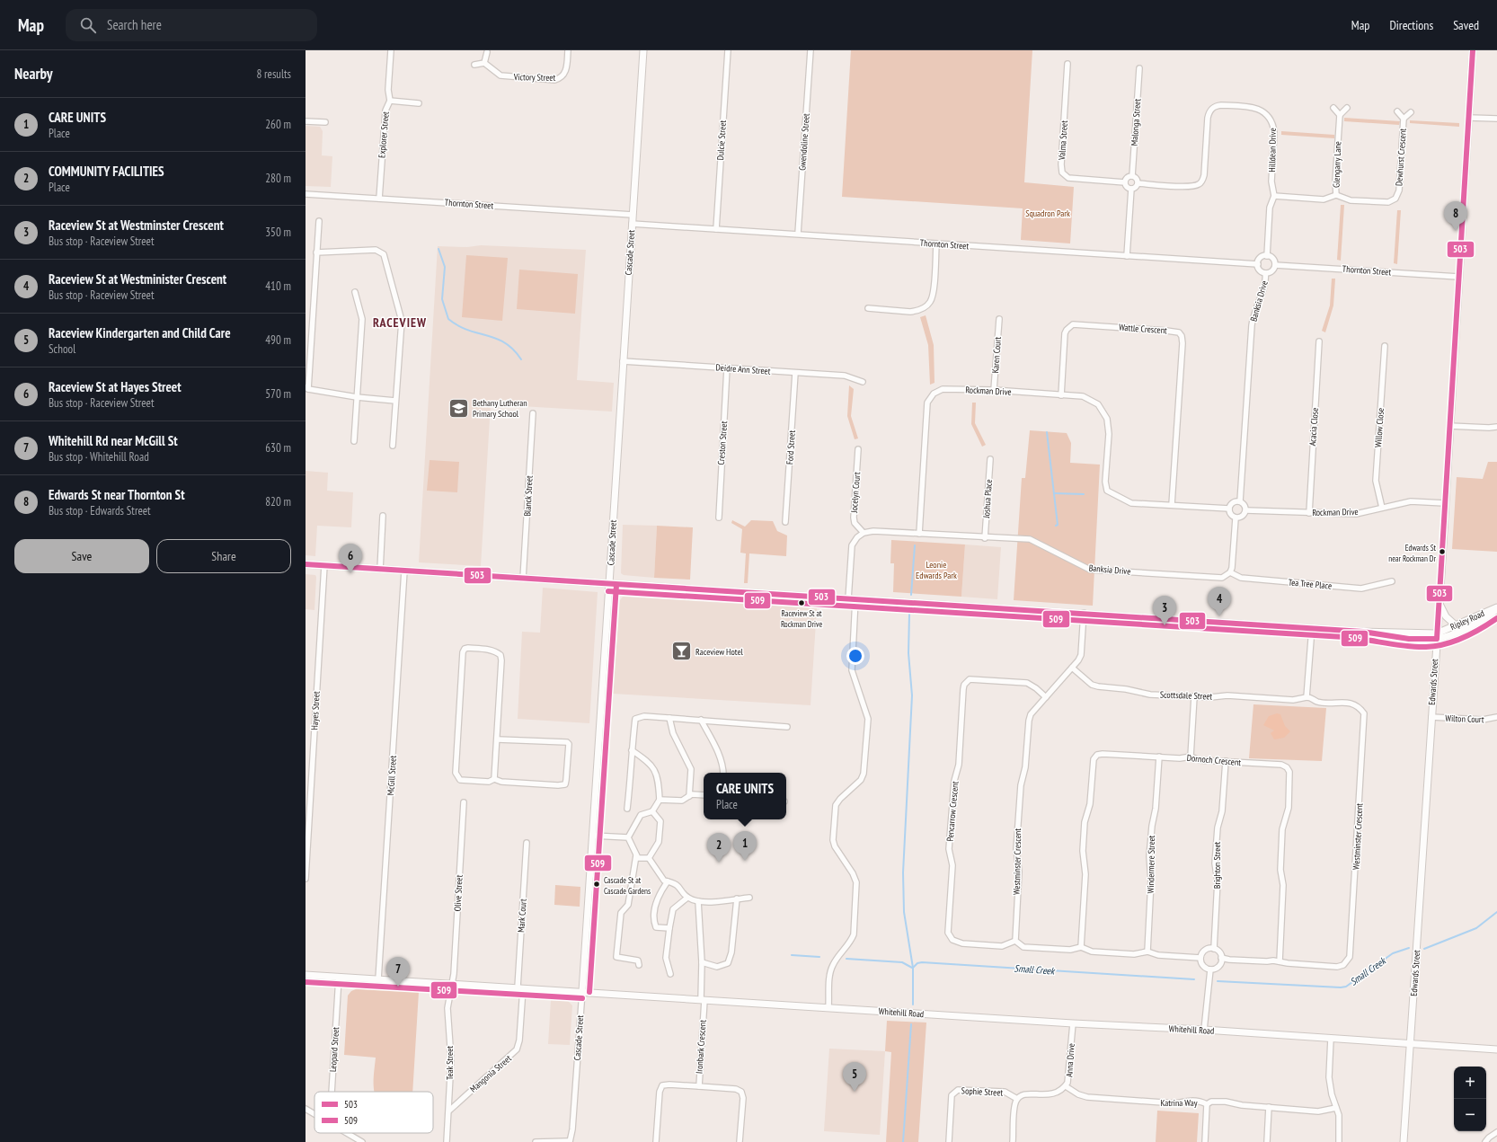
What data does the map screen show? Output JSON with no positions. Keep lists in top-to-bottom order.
{
  "streets": {
    "street": [
      "Victory Street",
      "Malonga Street",
      "Explorer Street",
      "Dulcie Street",
      "Valma Street",
      "Gwendoline Street",
      "Hilldean Drive",
      "Dewhurst Crescent",
      "Glengarry Lane",
      "Thornton Street",
      "Cascade Street",
      "Banksia Drive",
      "Wattle Crescent",
      "Karen Court",
      "Deidre Ann Street",
      "Rockman Drive",
      "Acacia Close",
      "Willow Close",
      "Creston Street",
      "Ford Street",
      "Jocelyn Court",
      "Blanck Street",
      "Joshua Place",
      "Tea Tree Place",
      "Ripley Road",
      "Edwards Street",
      "Scottsdale Street",
      "Hayes Street",
      "Wilton Court",
      "Dornoch Crescent",
      "McGill Street",
      "Pencarrow Crescent",
      "Westminster Crescent",
      "Windermere Street",
      "Brighton Street",
      "Olive Street",
      "Mark Court",
      "Whitehill Road",
      "Ironbark Crescent",
      "Leopard Street",
      "Anna Drive",
      "Teak Street",
      "Mangonia Street",
      "Sophie Street",
      "Katrina Way"
    ]
  },
  "crossings": [
    ["Malonga Street", "Valma Street"],
    ["Malonga Street", "Hilldean Drive"],
    ["Explorer Street", "Thornton Street"],
    ["Dulcie Street", "Thornton Street"],
    ["Valma Street", "Hilldean Drive"],
    ["Gwendoline Street", "Thornton Street"],
    ["Hilldean Drive", "Glengarry Lane"],
    ["Hilldean Drive", "Thornton Street"],
    ["Hilldean Drive", "Banksia Drive"],
    ["Dewhurst Crescent", "Glengarry Lane"],
    ["Thornton Street", "Cascade Street"],
    ["Thornton Street", "Banksia Drive"],
    ["Thornton Street", "Edwards Street"],
    ["Cascade Street", "Deidre Ann Street"],
    ["Cascade Street", "Whitehill Road"],
    ["Banksia Drive", "Rockman Drive"],
    ["Banksia Drive", "Joshua Place"],
    ["Banksia Drive", "Tea Tree Place"],
    ["Wattle Crescent", "Rockman Drive"],
    ["Karen Court", "Rockman Drive"],
    ["Deidre Ann Street", "Creston Street"],
    ["Deidre Ann Street", "Ford Street"],
    ["Rockman Drive", "Acacia Close"],
    ["Rockman Drive", "Willow Close"],
    ["Rockman Drive", "Edwards Street"],
    ["Ripley Road", "Edwards Street"],
    ["Edwards Street", "Wilton Court"],
    ["Edwards Street", "Whitehill Road"],
    ["Scottsdale Street", "Westminster Crescent"],
    ["Dornoch Crescent", "Westminster Crescent"],
    ["Dornoch Crescent", "Windermere Street"],
    ["Dornoch Crescent", "Brighton Street"],
    ["McGill Street", "Whitehill Road"],
    ["Pencarrow Crescent", "Westminster Crescent"],
    ["Westminster Crescent", "Brighton Street"],
    ["Olive Street", "Whitehill Road"],
    ["Olive Street", "Teak Street"],
    ["Mark Court", "Whitehill Road"],
    ["Mark Court", "Mangonia Street"],
    ["Whitehill Road", "Ironbark Crescent"],
    ["Whitehill Road", "Leopard Street"],
    ["Whitehill Road", "Anna Drive"],
    ["Whitehill Road", "Teak Street"],
    ["Whitehill Road", "Mangonia Street"],
    ["Anna Drive", "Sophie Street"],
    ["Anna Drive", "Katrina Way"],
    ["Teak Street", "Mangonia Street"]
  ],
  "districts": ["RACEVIEW"],
  "water": ["Small Creek"],
  "parks": ["Squadron Park", "Leonie Edwards Park"],
  "places": {
    "school or university": ["Bethany Lutheran Primary School"],
    "other": ["Edwards St near Rockman Dr", "Raceview St at Rockman Drive", "Cascade St at Cascade Gardens"],
    "bar": ["Raceview Hotel"]
  },
  "lines": ["transit line 503", "transit line 509"],
  "legend": ["503", "509"],
  "page": {
    "header": "Map",
    "search": "Search here",
    "nav": ["Map", "Directions", "Saved"],
    "heading": ["Nearby", "8 results"],
    "list": [
      {
        "mark": "1",
        "name": "CARE UNITS",
        "note": "Place",
        "value": "260 m"
      },
      {
        "mark": "2",
        "name": "COMMUNITY FACILITIES",
        "note": "Place",
        "value": "280 m"
      },
      {
        "mark": "3",
        "name": "Raceview St at Westminster Crescent",
        "note": "Bus stop · Raceview Street",
        "value": "350 m"
      },
      {
        "mark": "4",
        "name": "Raceview St at Westminister Crescent",
        "note": "Bus stop · Raceview Street",
        "value": "410 m"
      },
      {
        "mark": "5",
        "name": "Raceview Kindergarten and Child Care",
        "note": "School",
        "value": "490 m"
      },
      {
        "mark": "6",
        "name": "Raceview St at Hayes Street",
        "note": "Bus stop · Raceview Street",
        "value": "570 m"
      },
      {
        "mark": "7",
        "name": "Whitehill Rd near McGill St",
        "note": "Bus stop · Whitehill Road",
        "value": "630 m"
      },
      {
        "mark": "8",
        "name": "Edwards St near Thornton St",
        "note": "Bus stop · Edwards Street",
        "value": "820 m"
      }
    ],
    "pins": [
      "8",
      "6",
      "4",
      "3",
      "1",
      "2",
      "7",
      "5"
    ],
    "buttons": ["Save", "Share"],
    "popup": ["CARE UNITS", "Place"],
    "map_buttons": ["+", "−"]
  }
}
